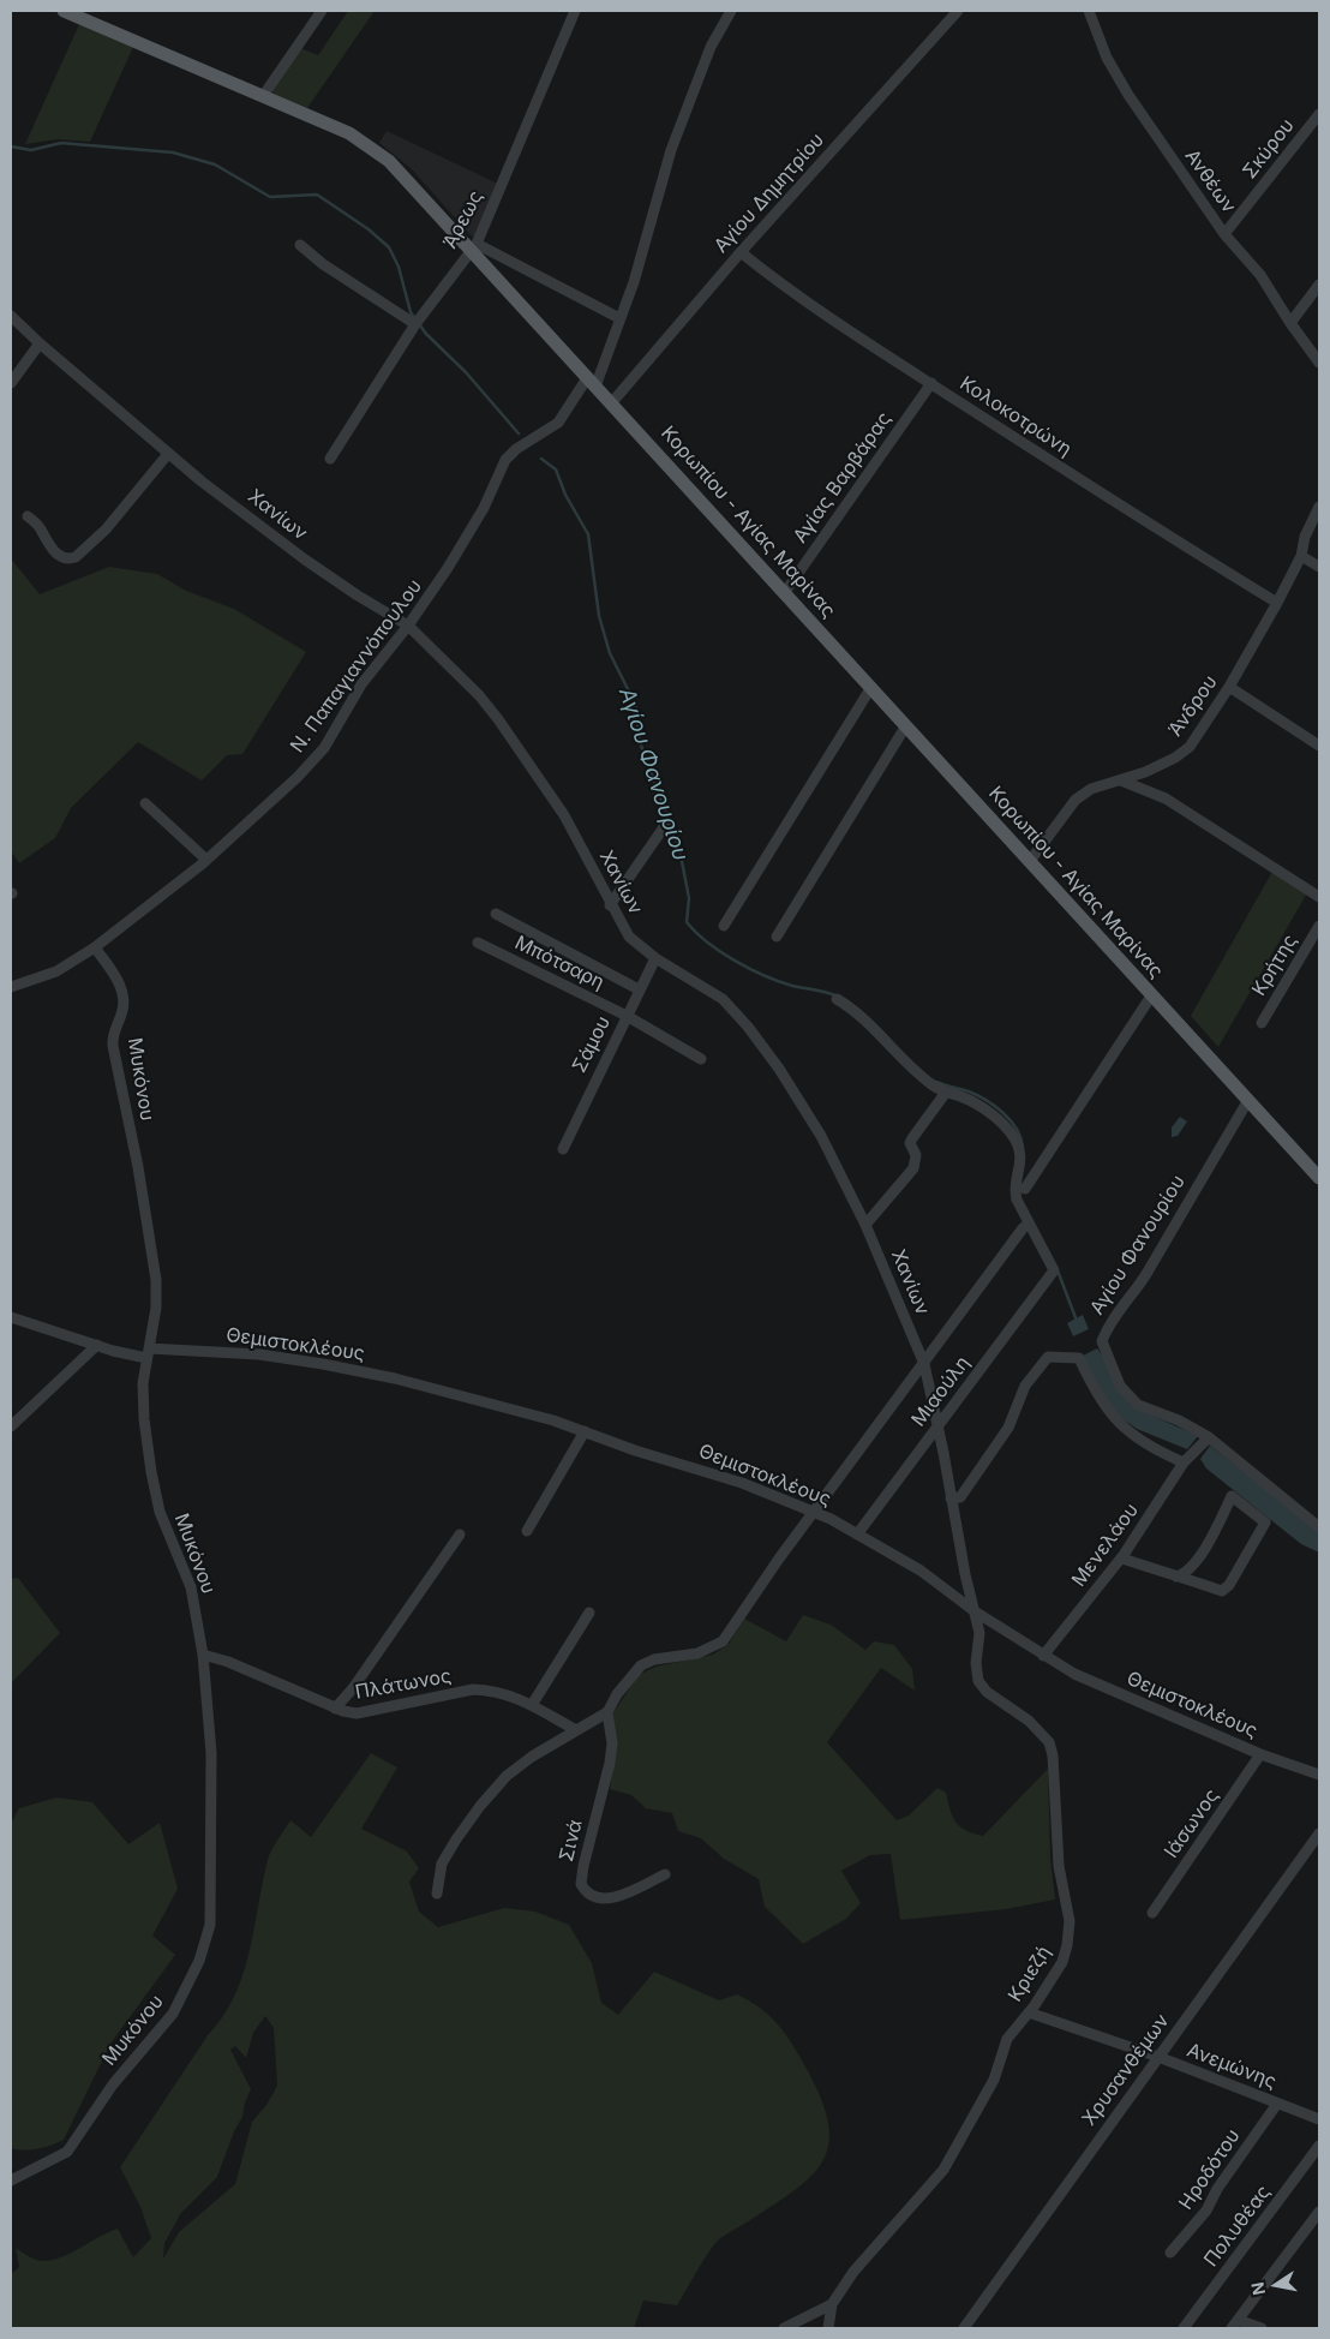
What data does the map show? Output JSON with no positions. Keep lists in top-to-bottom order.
{
  "streets": {
    "main road": ["Κορωπίου - Αγίας Μαρίνας"],
    "street": [
      "Σκύρου",
      "Ανθέων",
      "Αγίου Δημητρίου",
      "Άρεως",
      "Κολοκοτρώνη",
      "Αγίας Βαρβάρας",
      "Χανίων",
      "Ν. Παπαγιαννόπουλου",
      "Άνδρου",
      "Μπότσαρη",
      "Κρήτης",
      "Σάμου",
      "Μυκόνου",
      "Αγίου Φανουρίου",
      "Θεμιστοκλέους",
      "Μιαούλη",
      "Μενελάου",
      "Πλάτωνος",
      "Ιάσωνος",
      "Σινά",
      "Κριεζή",
      "Ανεμώνης",
      "Χρυσανθέμων",
      "Ηροδότου",
      "Πολυθέας"
    ]
  },
  "crossings": [
    ["Σκύρου", "Ανθέων"],
    ["Αγίου Δημητρίου", "Κολοκοτρώνη"],
    ["Αγίου Δημητρίου", "Κορωπίου - Αγίας Μαρίνας"],
    ["Άρεως", "Κορωπίου - Αγίας Μαρίνας"],
    ["Κολοκοτρώνη", "Αγίας Βαρβάρας"],
    ["Κολοκοτρώνη", "Άνδρου"],
    ["Αγίας Βαρβάρας", "Κορωπίου - Αγίας Μαρίνας"],
    ["Χανίων", "Ν. Παπαγιαννόπουλου"],
    ["Χανίων", "Σάμου"],
    ["Χανίων", "Θεμιστοκλέους"],
    ["Χανίων", "Μιαούλη"],
    ["Χανίων", "Κριεζή"],
    ["Κορωπίου - Αγίας Μαρίνας", "Ν. Παπαγιαννόπουλου"],
    ["Κορωπίου - Αγίας Μαρίνας", "Άνδρου"],
    ["Κορωπίου - Αγίας Μαρίνας", "Αγίου Φανουρίου"],
    ["Ν. Παπαγιαννόπουλου", "Μυκόνου"],
    ["Μπότσαρη", "Σάμου"],
    ["Μυκόνου", "Θεμιστοκλέους"],
    ["Μυκόνου", "Πλάτωνος"],
    ["Αγίου Φανουρίου", "Μενελάου"],
    ["Θεμιστοκλέους", "Μιαούλη"],
    ["Θεμιστοκλέους", "Μενελάου"],
    ["Θεμιστοκλέους", "Ιάσωνος"],
    ["Θεμιστοκλέους", "Κριεζή"],
    ["Κριεζή", "Ανεμώνης"],
    ["Ανεμώνης", "Χρυσανθέμων"],
    ["Ανεμώνης", "Ηροδότου"]
  ],
  "water": ["Αγίου Φανουρίου"],
  "north": "left"
}
